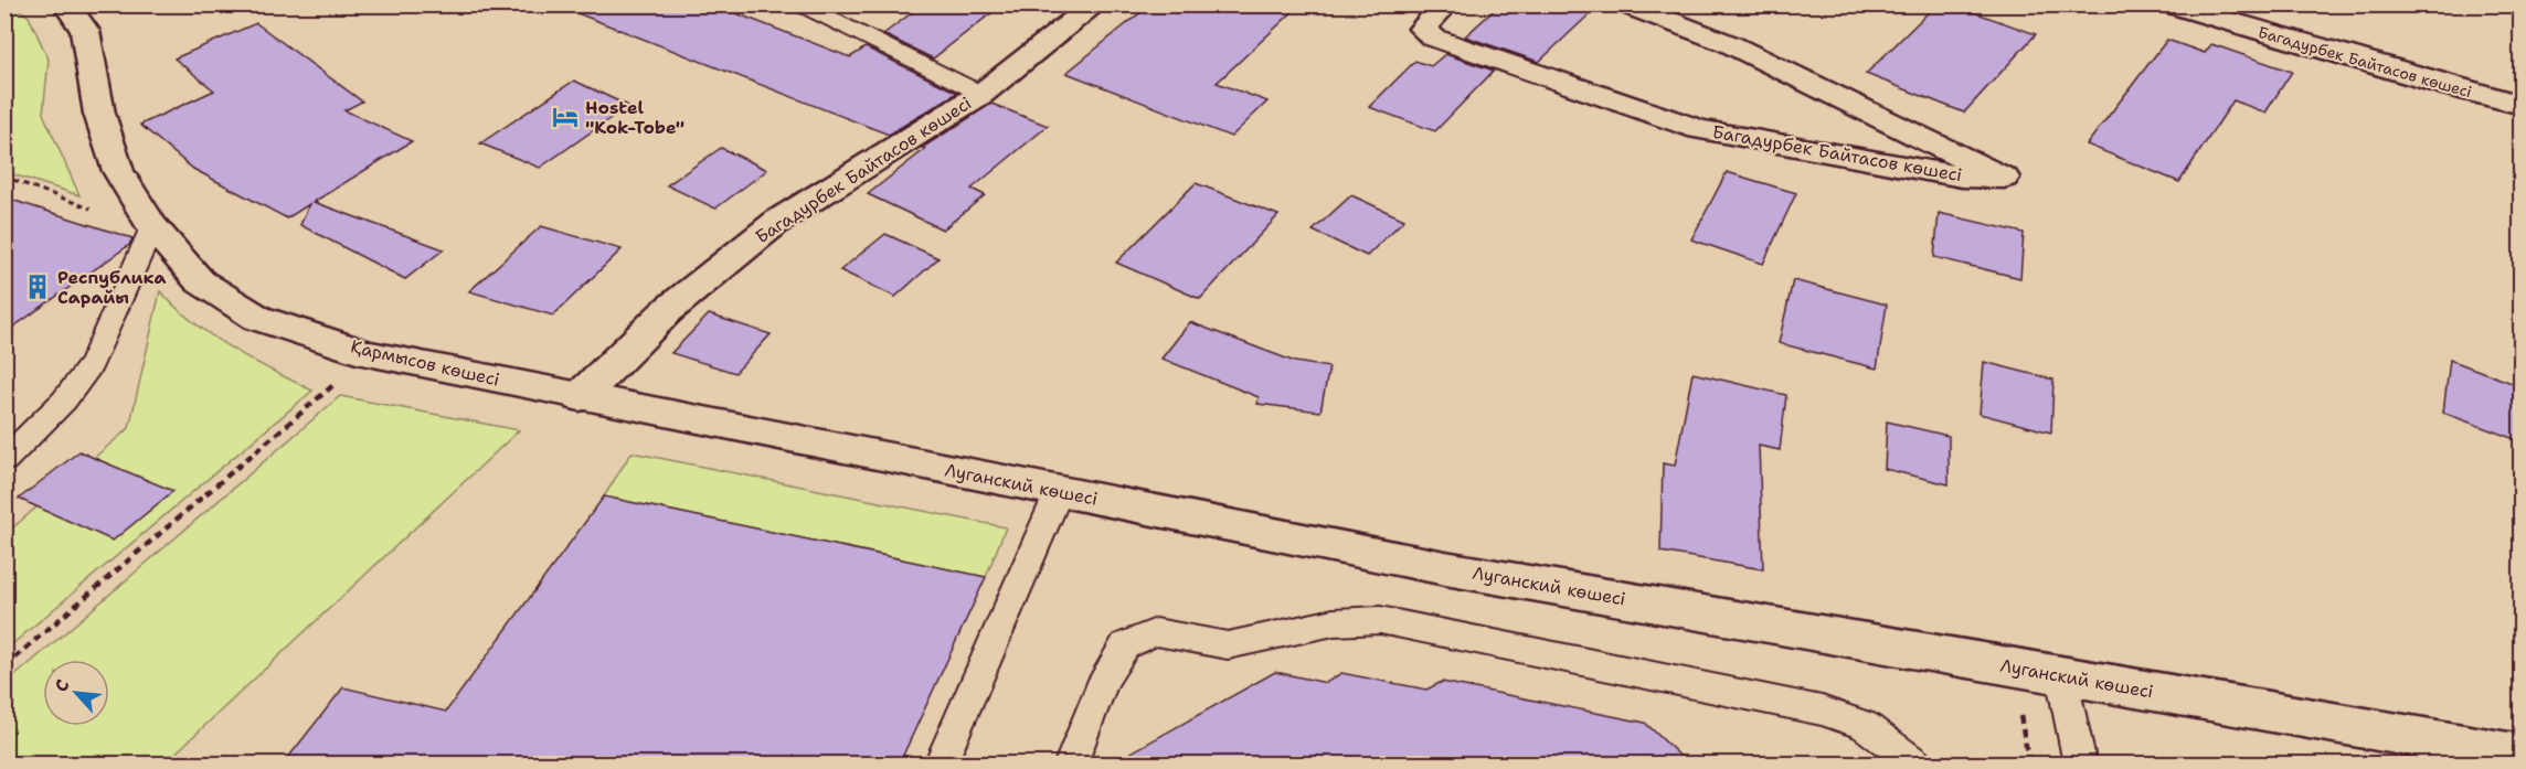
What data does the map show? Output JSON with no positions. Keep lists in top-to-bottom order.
{
  "streets": {
    "street": ["Багадурбек Байтасов көшесі", "Қармысов көшесі", "Луганский көшесі"]
  },
  "crossings": [
    ["Багадурбек Байтасов көшесі", "Қармысов көшесі"],
    ["Багадурбек Байтасов көшесі", "Луганский көшесі"],
    ["Қармысов көшесі", "Луганский көшесі"]
  ],
  "places": {
    "hotel": ["Hostel \"Kok-Tobe\""],
    "building": ["Республика Сарайы"]
  },
  "north": "top left"
}
